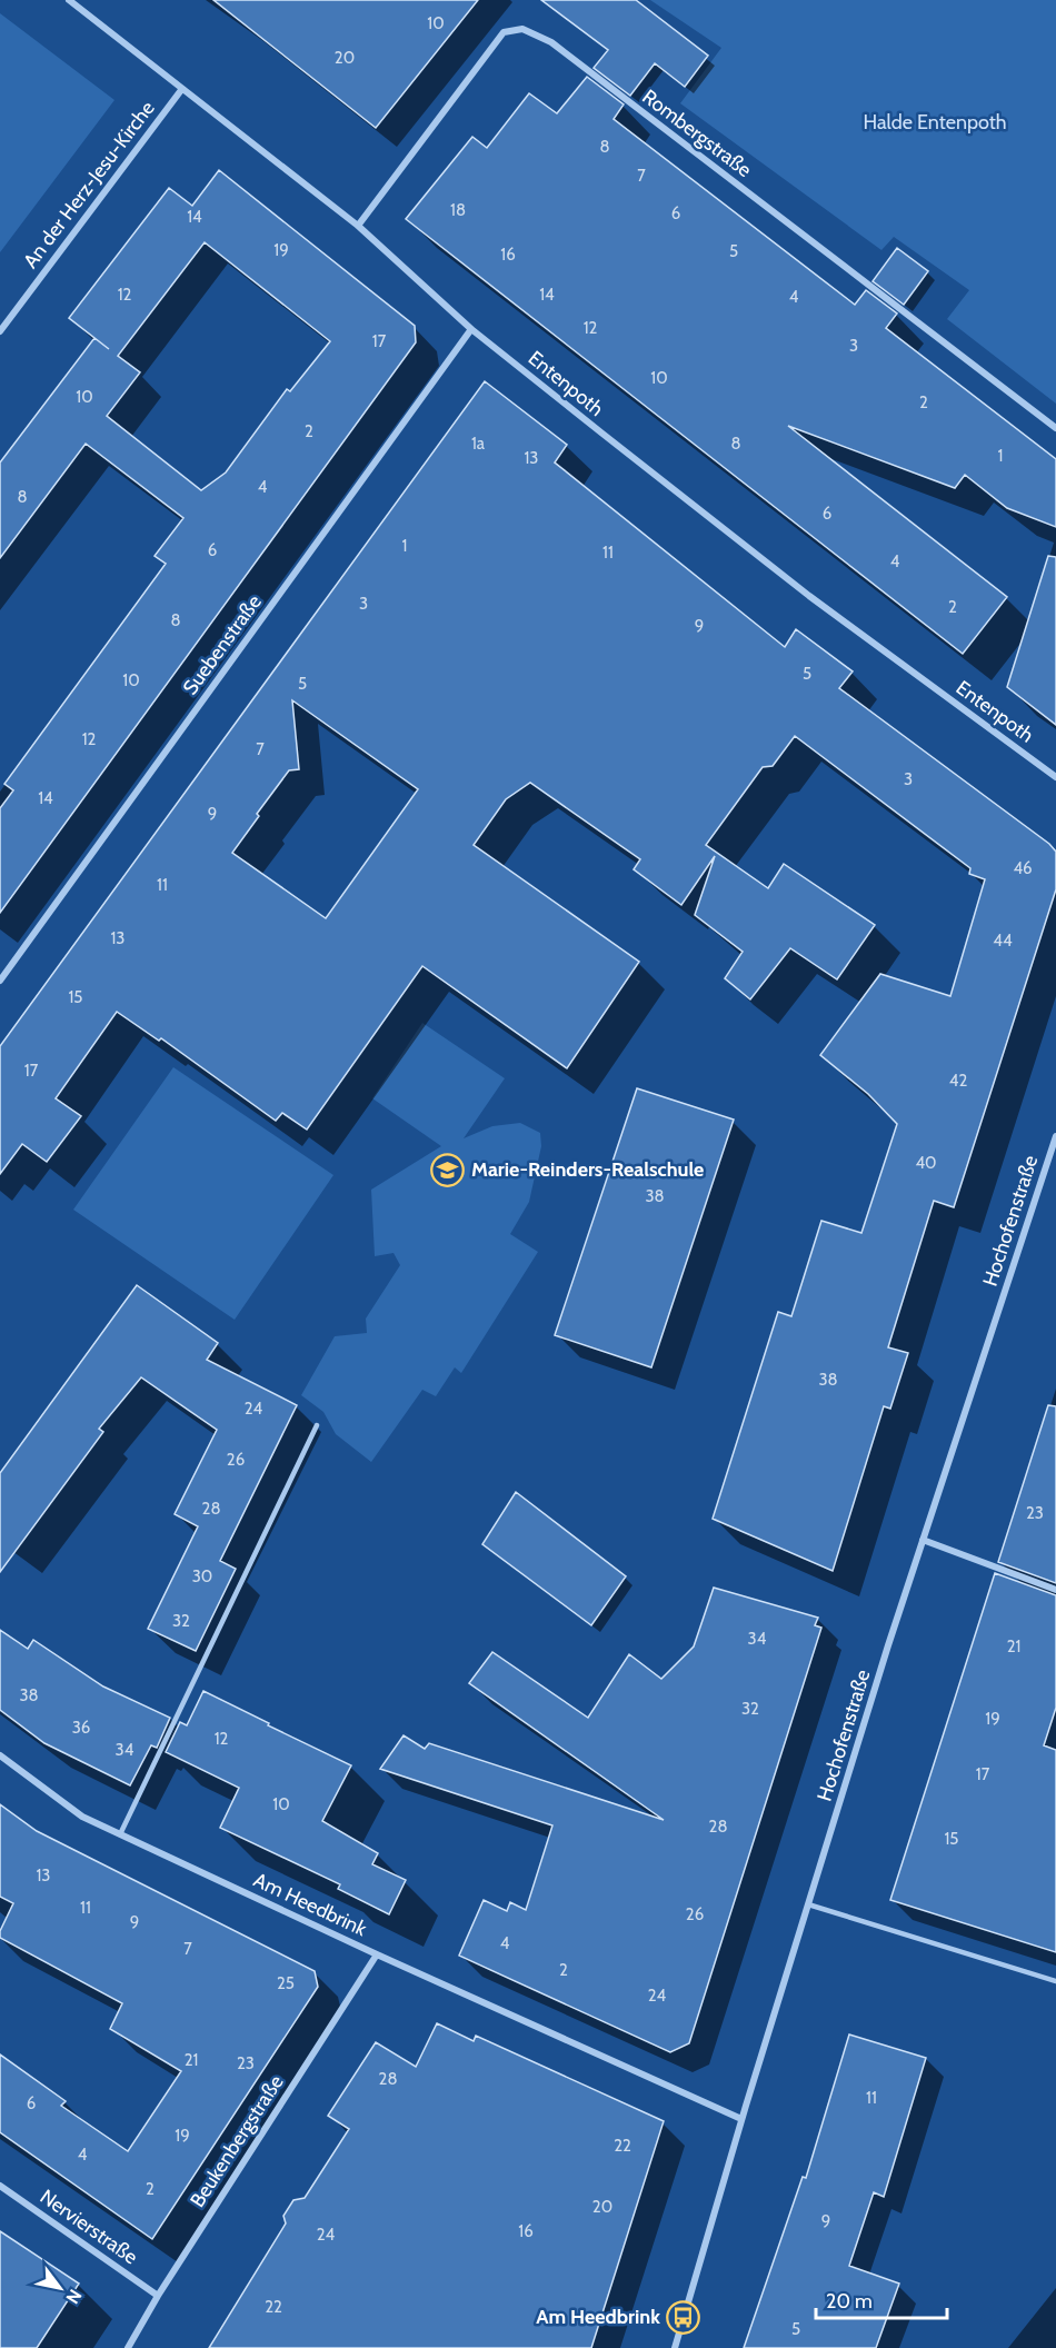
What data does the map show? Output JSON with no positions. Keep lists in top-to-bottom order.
{
  "streets": {
    "street": [
      "Rombergstraße",
      "An der Herz-Jesu-Kirche",
      "Entenpoth",
      "Suebenstraße",
      "Hochofenstraße",
      "Am Heedbrink",
      "Beukenbergstraße",
      "Nervierstraße"
    ]
  },
  "crossings": [
    ["Rombergstraße", "Entenpoth"],
    ["An der Herz-Jesu-Kirche", "Entenpoth"],
    ["Entenpoth", "Suebenstraße"],
    ["Hochofenstraße", "Am Heedbrink"],
    ["Am Heedbrink", "Beukenbergstraße"],
    ["Beukenbergstraße", "Nervierstraße"]
  ],
  "parks": ["Halde Entenpoth"],
  "places": {
    "school or university": ["Marie-Reinders-Realschule"],
    "bus stop": ["Am Heedbrink"]
  },
  "house_numbers": [
    "10",
    "20",
    "8",
    "7",
    "18",
    "6",
    "14",
    "19",
    "5",
    "16",
    "12",
    "14",
    "4",
    "12",
    "17",
    "3",
    "10",
    "10",
    "2",
    "2",
    "1a",
    "8",
    "1",
    "13",
    "4",
    "8",
    "6",
    "1",
    "6",
    "11",
    "4",
    "3",
    "2",
    "8",
    "9",
    "5",
    "10",
    "5",
    "12",
    "7",
    "3",
    "14",
    "9",
    "46",
    "11",
    "13",
    "44",
    "15",
    "17",
    "42",
    "40",
    "38",
    "38",
    "24",
    "26",
    "28",
    "23",
    "30",
    "32",
    "34",
    "21",
    "38",
    "32",
    "19",
    "36",
    "12",
    "34",
    "17",
    "10",
    "28",
    "15",
    "13",
    "11",
    "26",
    "9",
    "4",
    "7",
    "2",
    "25",
    "24",
    "21",
    "23",
    "28",
    "11",
    "6",
    "19",
    "22",
    "4",
    "2",
    "20",
    "9",
    "16",
    "24",
    "22",
    "5"
  ],
  "scale_bar": "20 m",
  "north": "bottom right"
}
